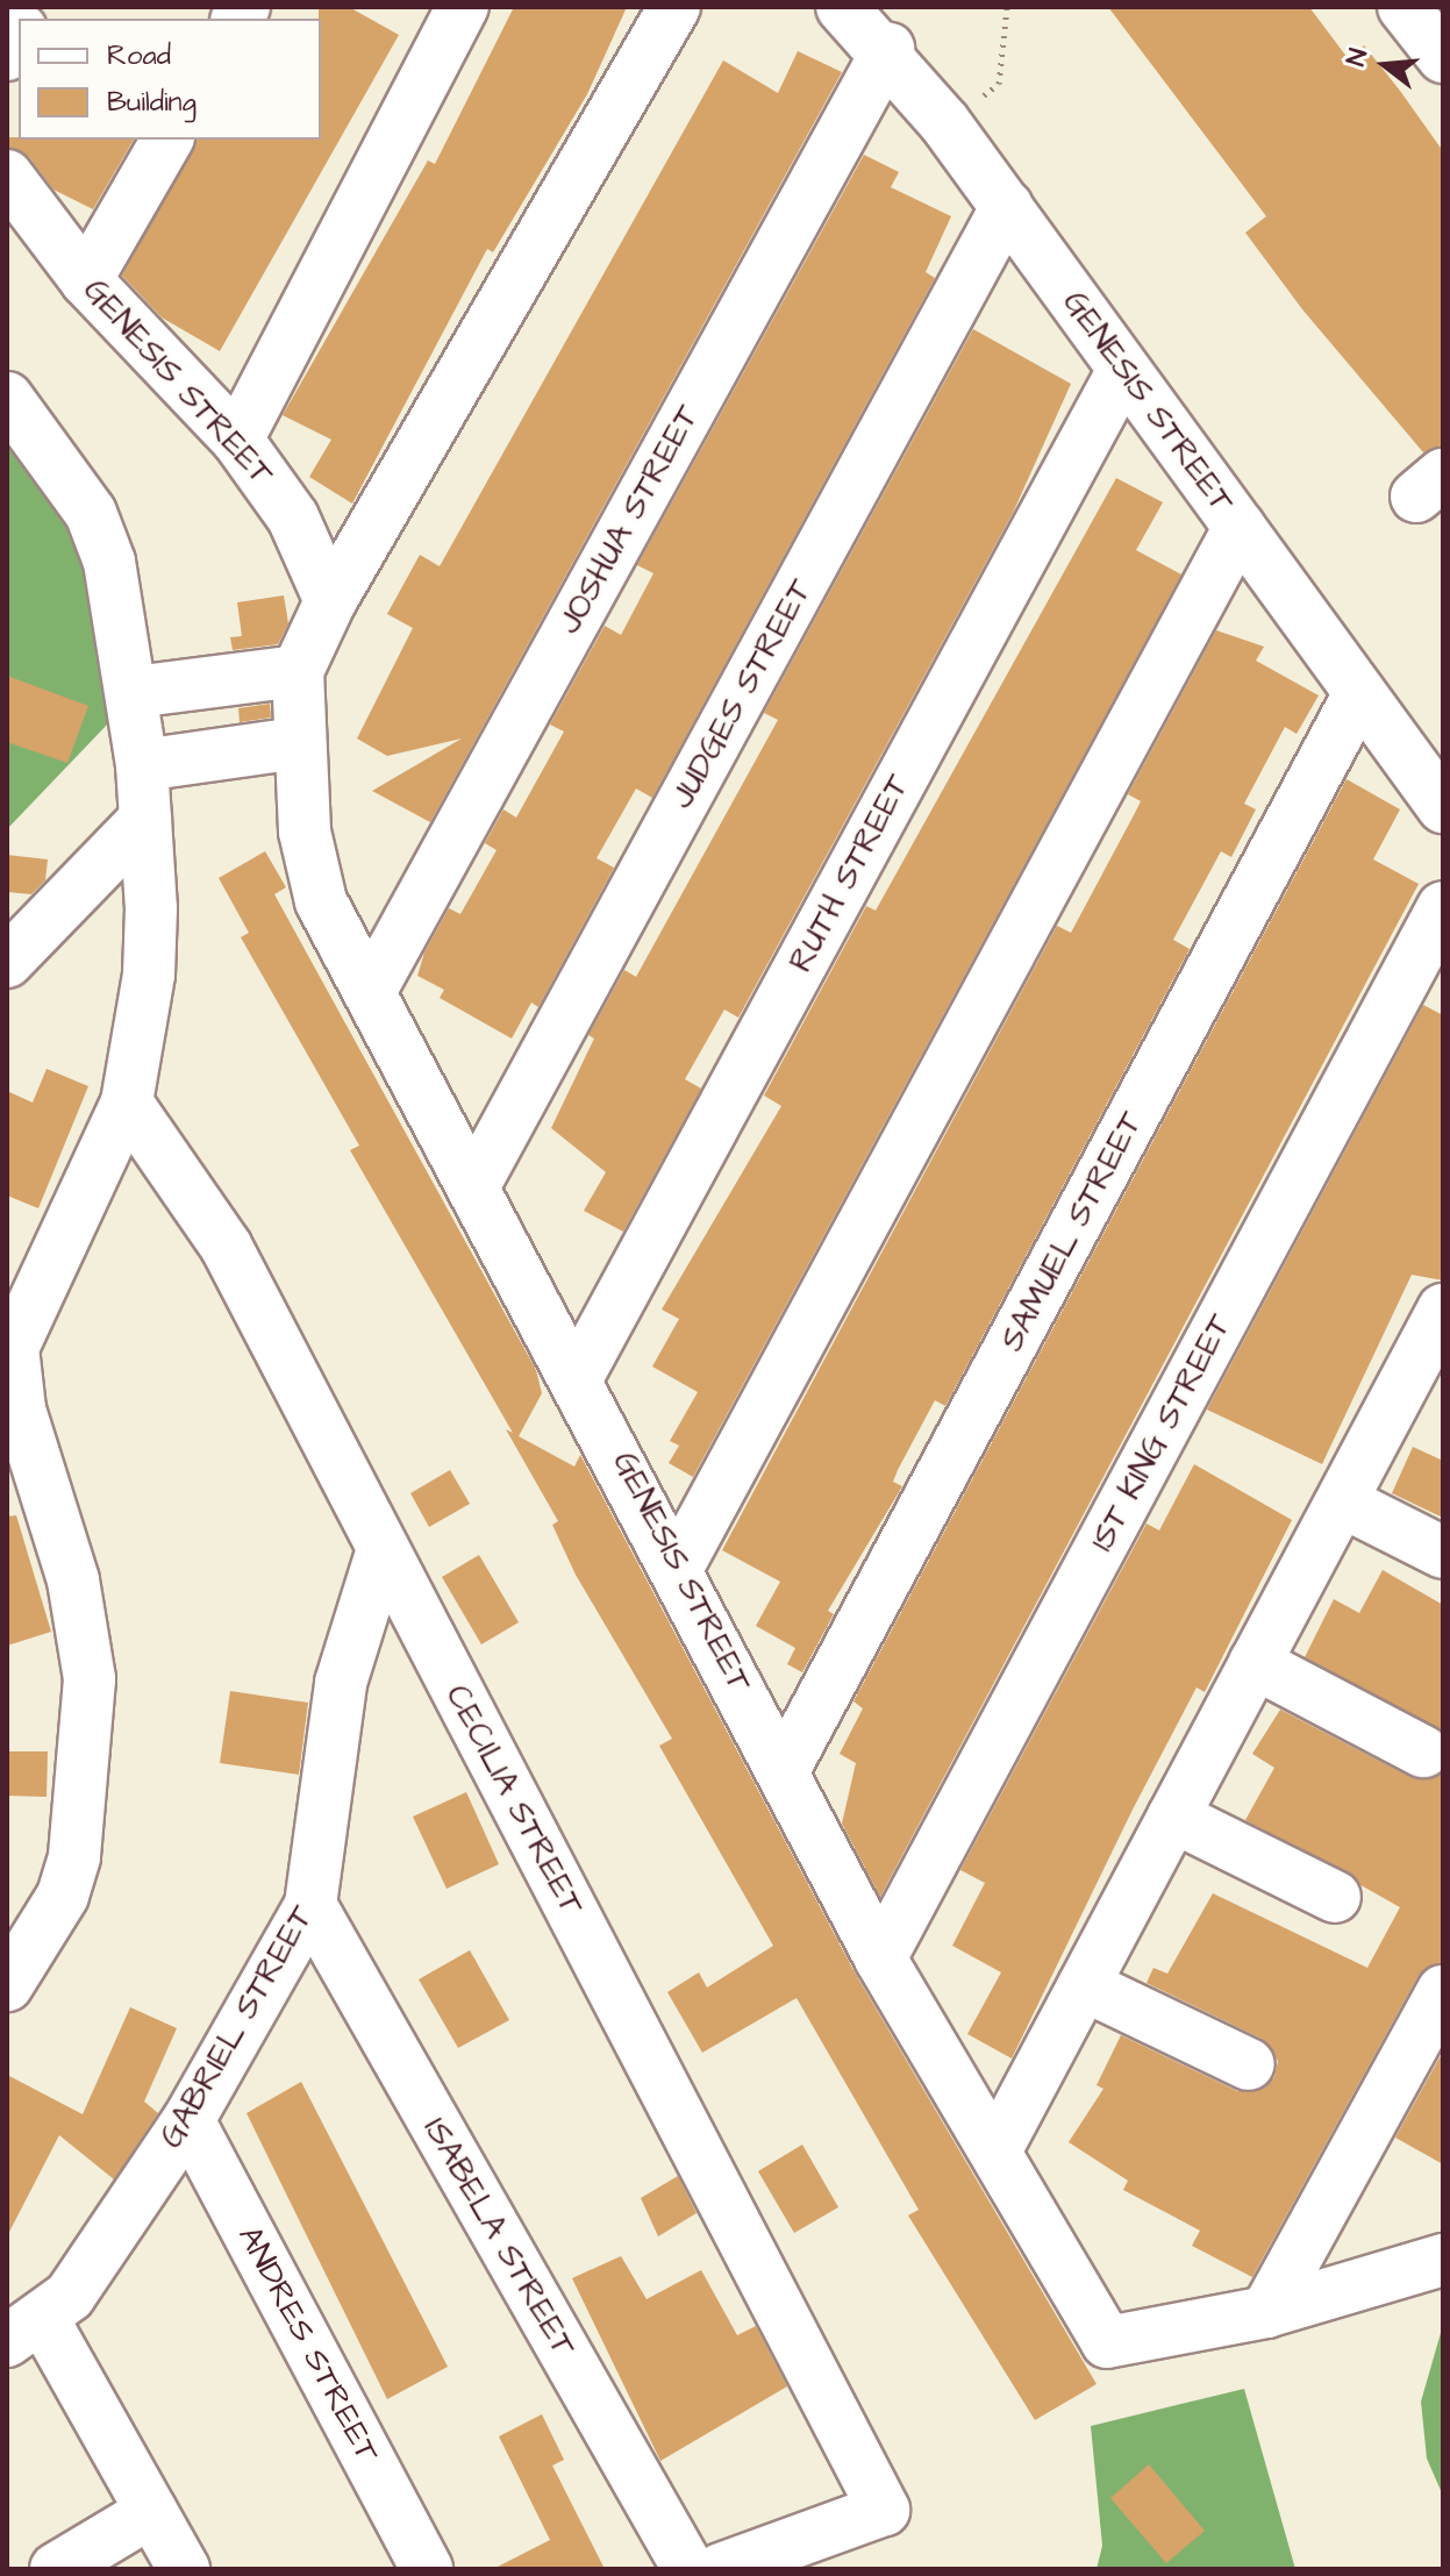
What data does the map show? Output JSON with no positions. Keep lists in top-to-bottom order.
{
  "streets": {
    "street": [
      "GENESIS STREET",
      "JOSHUA STREET",
      "JUDGES STREET",
      "RUTH STREET",
      "SAMUEL STREET",
      "1ST KING STREET",
      "CECILIA STREET",
      "GABRIEL STREET",
      "ISABELA STREET",
      "ANDRES STREET"
    ]
  },
  "crossings": [
    ["GENESIS STREET", "JOSHUA STREET"],
    ["GENESIS STREET", "JUDGES STREET"],
    ["GENESIS STREET", "RUTH STREET"],
    ["GENESIS STREET", "SAMUEL STREET"],
    ["GENESIS STREET", "1ST KING STREET"],
    ["CECILIA STREET", "GABRIEL STREET"],
    ["GABRIEL STREET", "ISABELA STREET"],
    ["GABRIEL STREET", "ANDRES STREET"]
  ],
  "legend": ["Road", "Building"],
  "north": "left"
}
